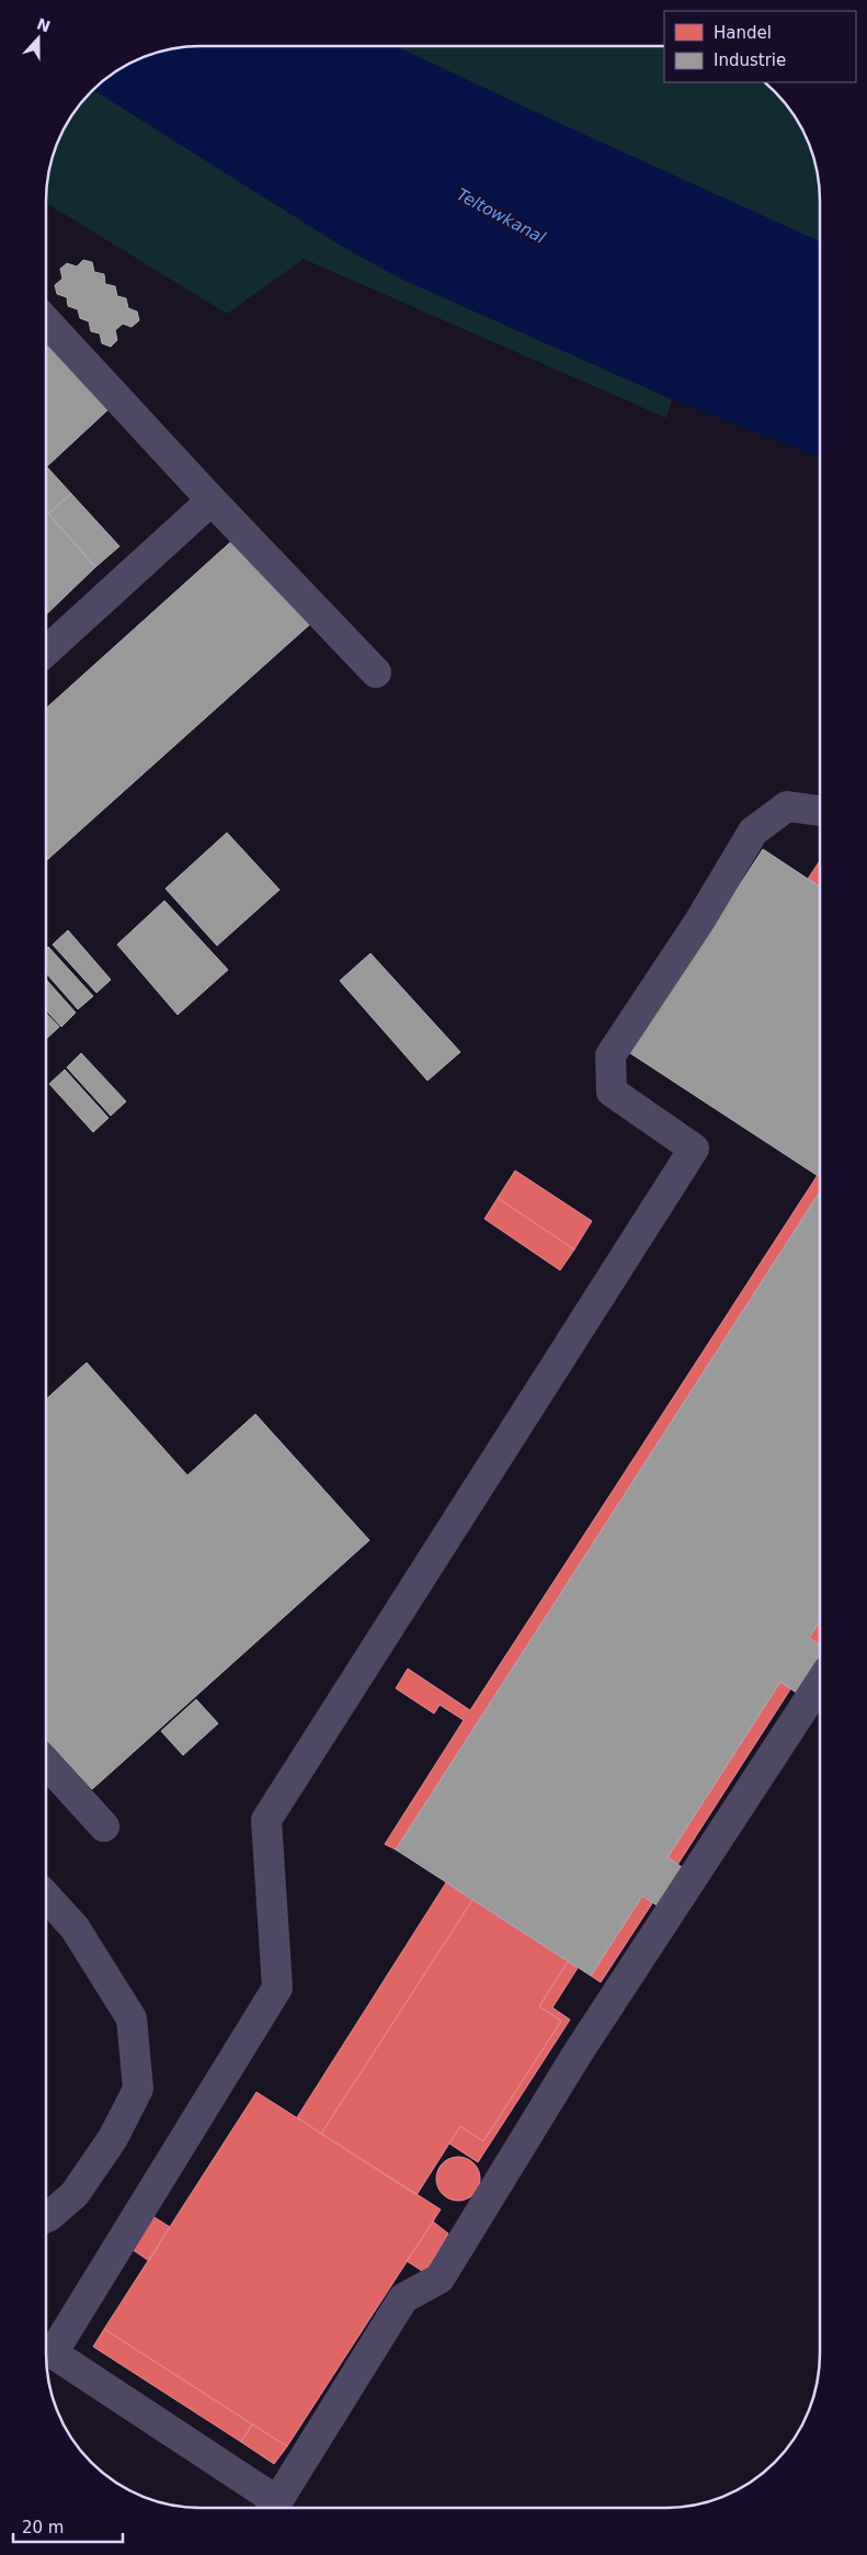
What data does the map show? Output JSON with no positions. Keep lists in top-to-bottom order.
{
  "water": ["Teltowkanal"],
  "legend": ["Handel", "Industrie"],
  "scale_bar": "20 m",
  "north": "top"
}
